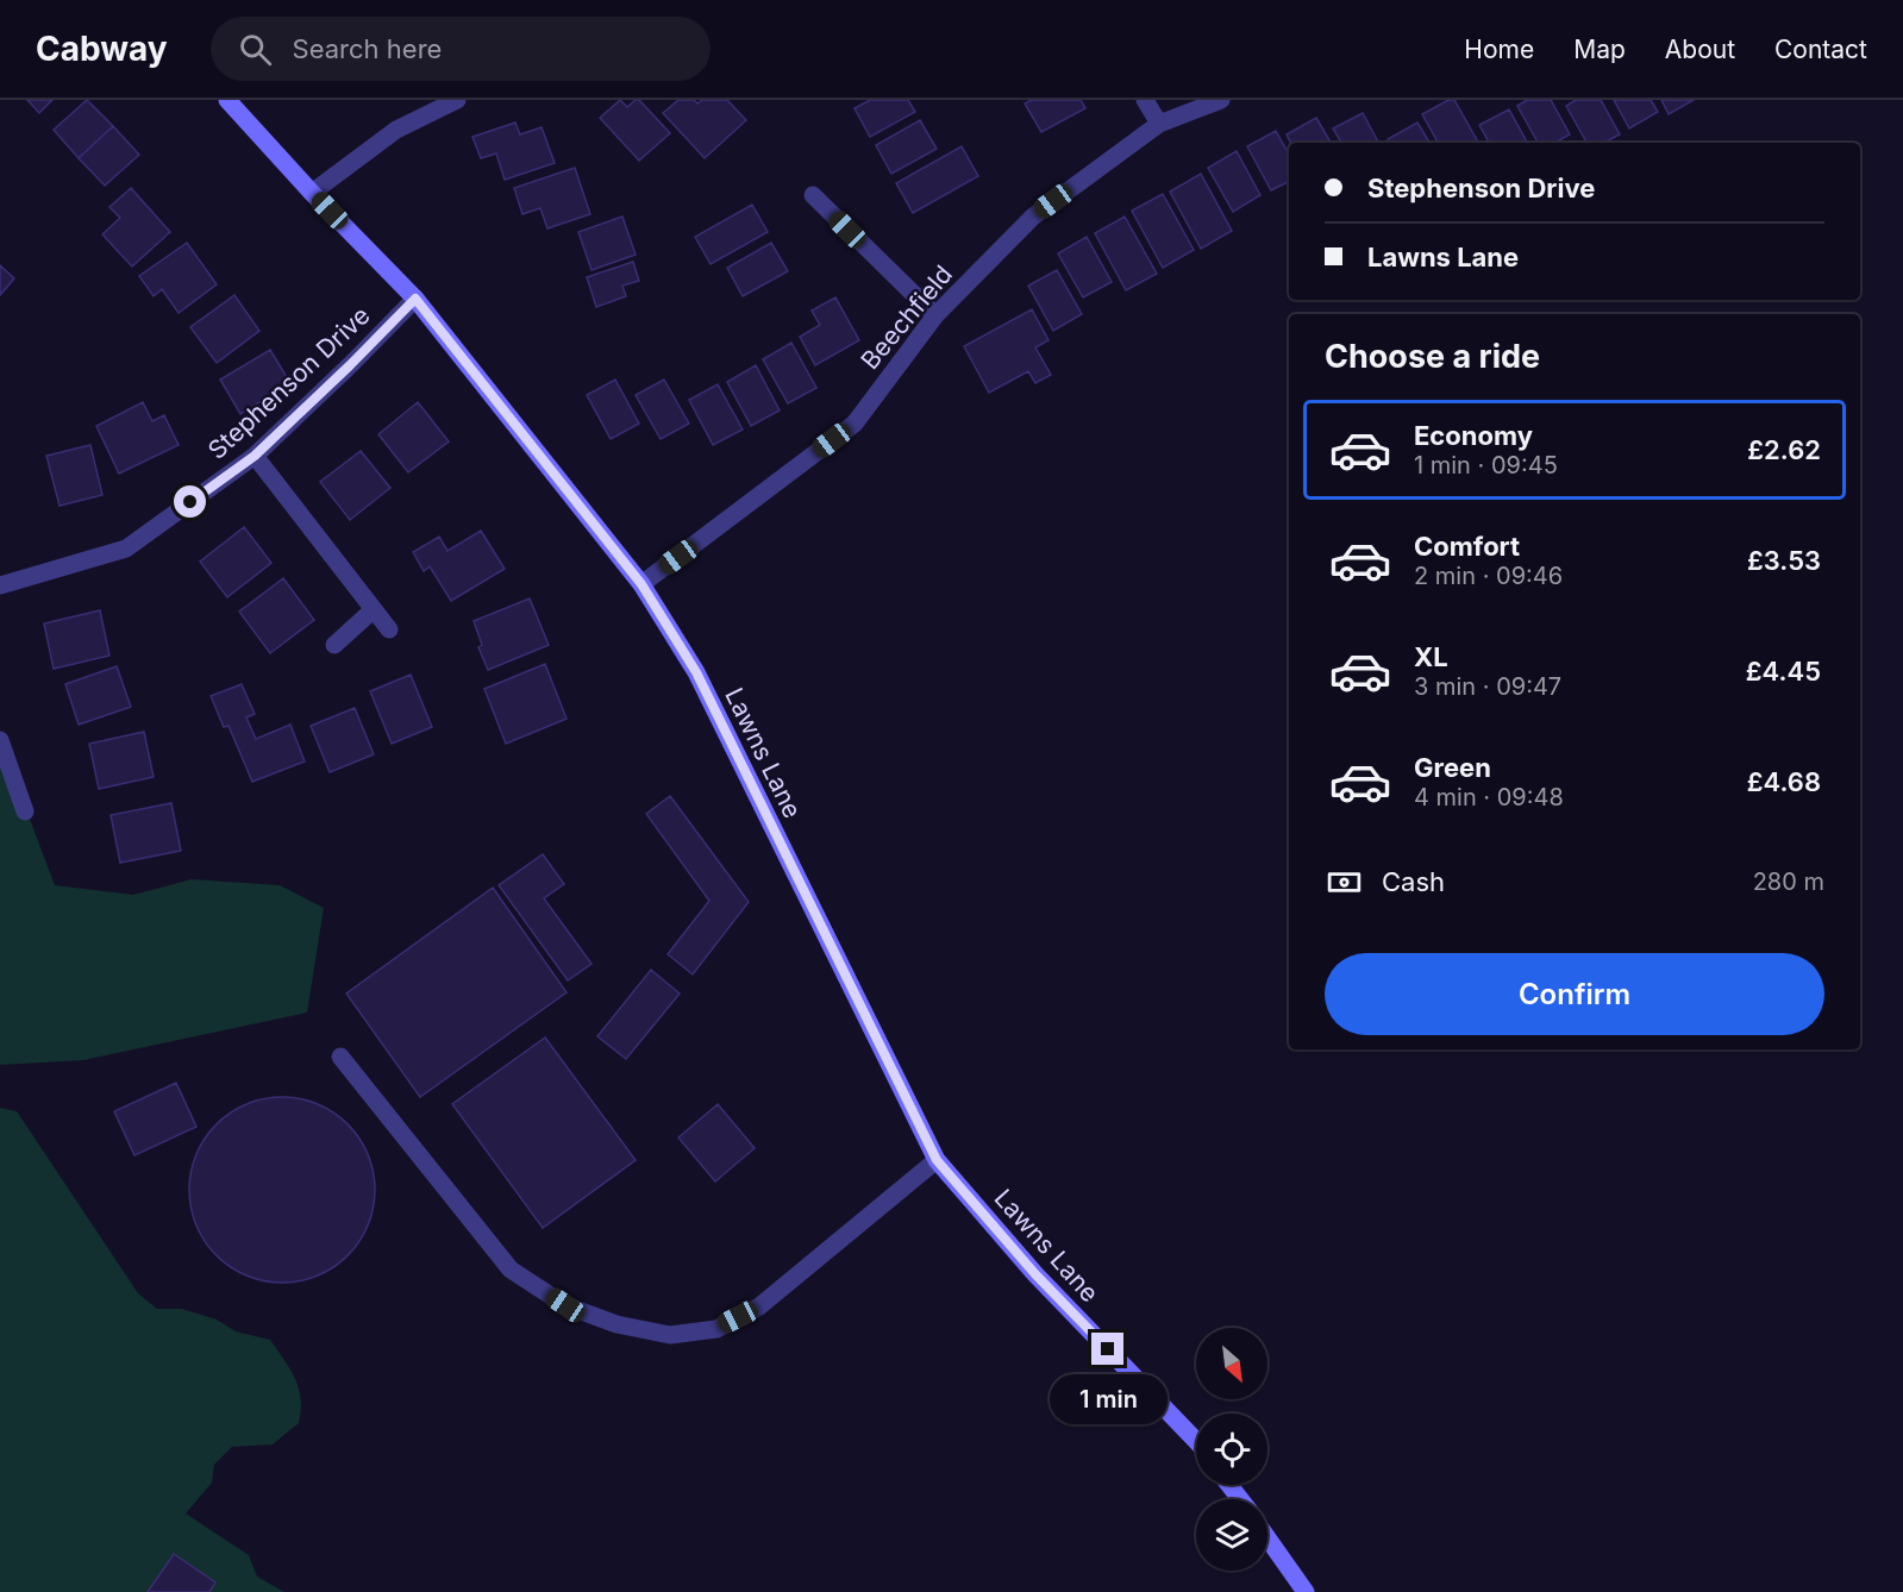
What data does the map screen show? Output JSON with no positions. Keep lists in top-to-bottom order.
{
  "streets": {
    "street": ["Beechfield", "Stephenson Drive", "Lawns Lane"]
  },
  "crossings": [
    ["Beechfield", "Lawns Lane"],
    ["Stephenson Drive", "Lawns Lane"]
  ],
  "north": "bottom right",
  "page": {
    "header": "Cabway",
    "search": "Search here",
    "nav": [
      "Home",
      "Map",
      "About",
      "Contact"
    ],
    "banner": ["Stephenson Drive", "Lawns Lane"],
    "heading": "Choose a ride",
    "list": [
      {
        "name": "Economy",
        "note": "1 min · 09:45",
        "value": "£2.62"
      },
      {
        "name": "Comfort",
        "note": "2 min · 09:46",
        "value": "£3.53"
      },
      {
        "name": "XL",
        "note": "3 min · 09:47",
        "value": "£4.45"
      },
      {
        "name": "Green",
        "note": "4 min · 09:48",
        "value": "£4.68"
      }
    ],
    "pay": ["Cash", "280 m"],
    "buttons": "Confirm",
    "bubble": "1 min"
  }
}
